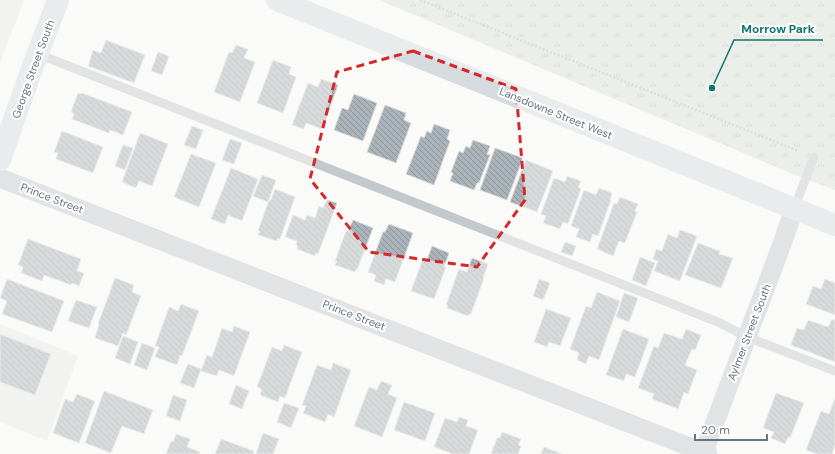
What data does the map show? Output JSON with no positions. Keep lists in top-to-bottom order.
{
  "streets": {
    "main road": ["George Street South", "Lansdowne Street West"],
    "street": ["Prince Street", "Aylmer Street South"]
  },
  "crossings": [
    ["Lansdowne Street West", "Aylmer Street South"],
    ["Prince Street", "Aylmer Street South"]
  ],
  "places": ["Morrow Park"],
  "scale_bar": "20 m"
}
